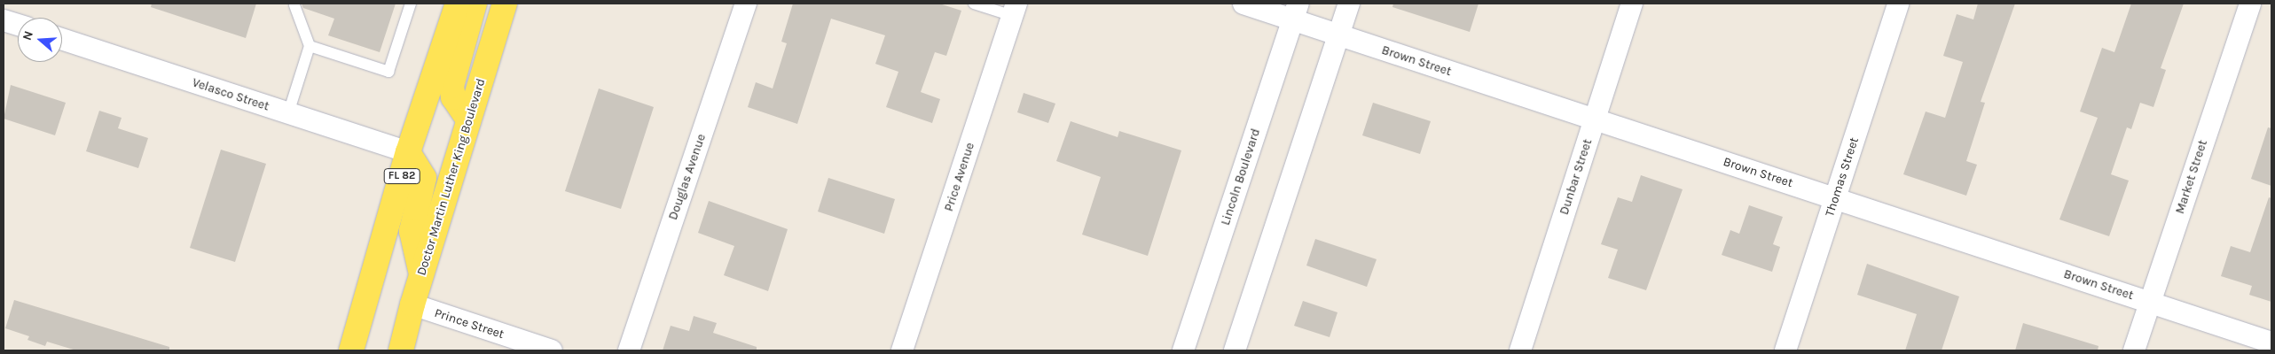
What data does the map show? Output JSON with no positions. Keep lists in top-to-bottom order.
{
  "streets": {
    "main road": ["FL 82", "Doctor Martin Luther King Boulevard"],
    "street": [
      "Brown Street",
      "Velasco Street",
      "Douglas Avenue",
      "Price Avenue",
      "Lincoln Boulevard",
      "Dunbar Street",
      "Thomas Street",
      "Market Street",
      "Prince Street"
    ]
  },
  "crossings": [
    ["Brown Street", "Lincoln Boulevard"],
    ["Brown Street", "Dunbar Street"],
    ["Brown Street", "Thomas Street"],
    ["Brown Street", "Market Street"],
    ["Velasco Street", "FL 82"],
    ["Doctor Martin Luther King Boulevard", "Prince Street"]
  ],
  "north": "left"
}
